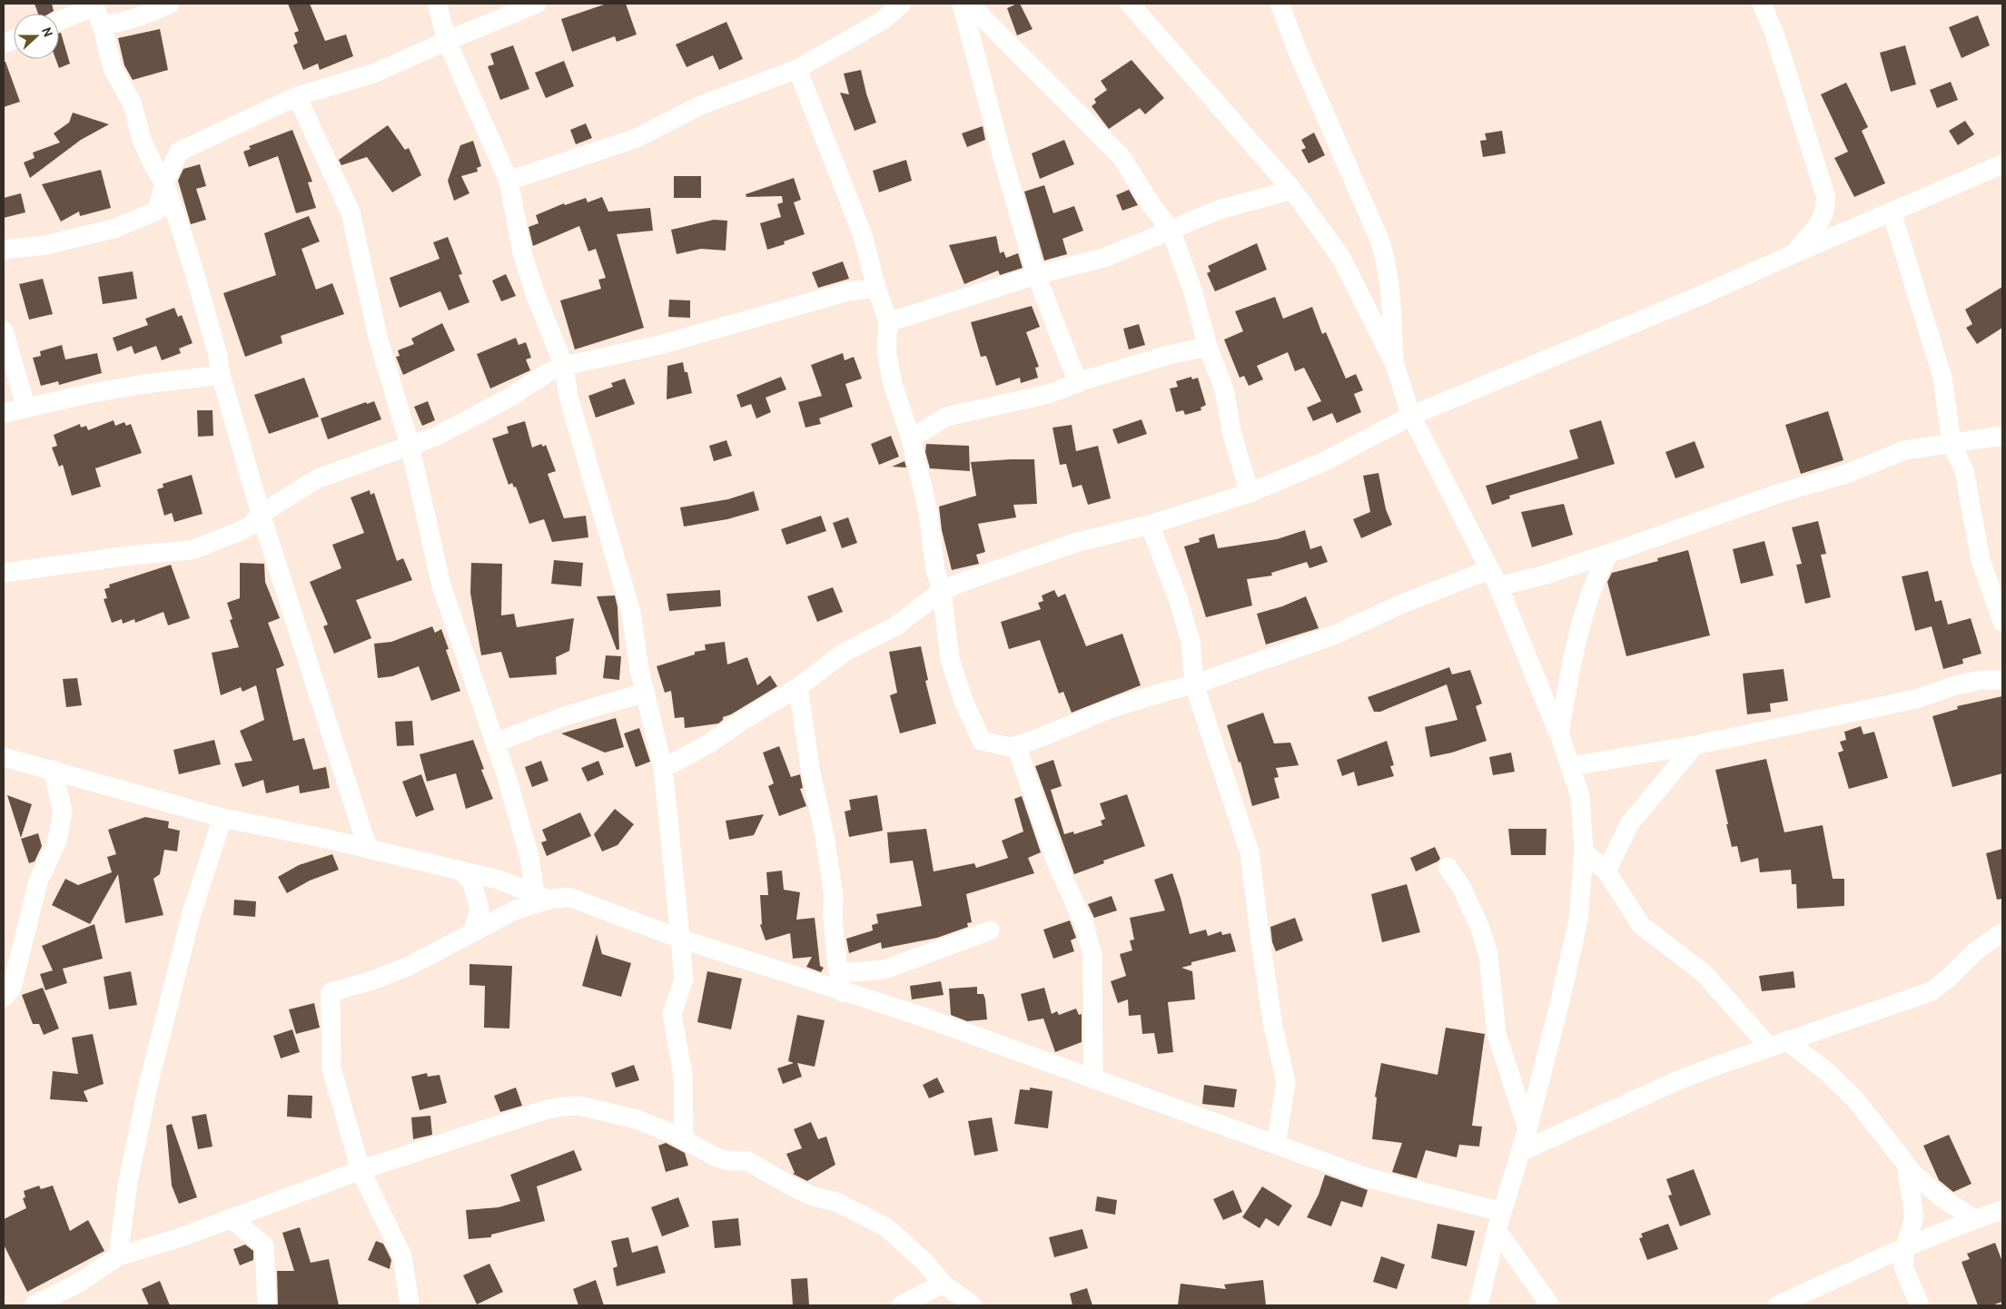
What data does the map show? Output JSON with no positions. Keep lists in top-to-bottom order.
{
  "north": "right"
}
